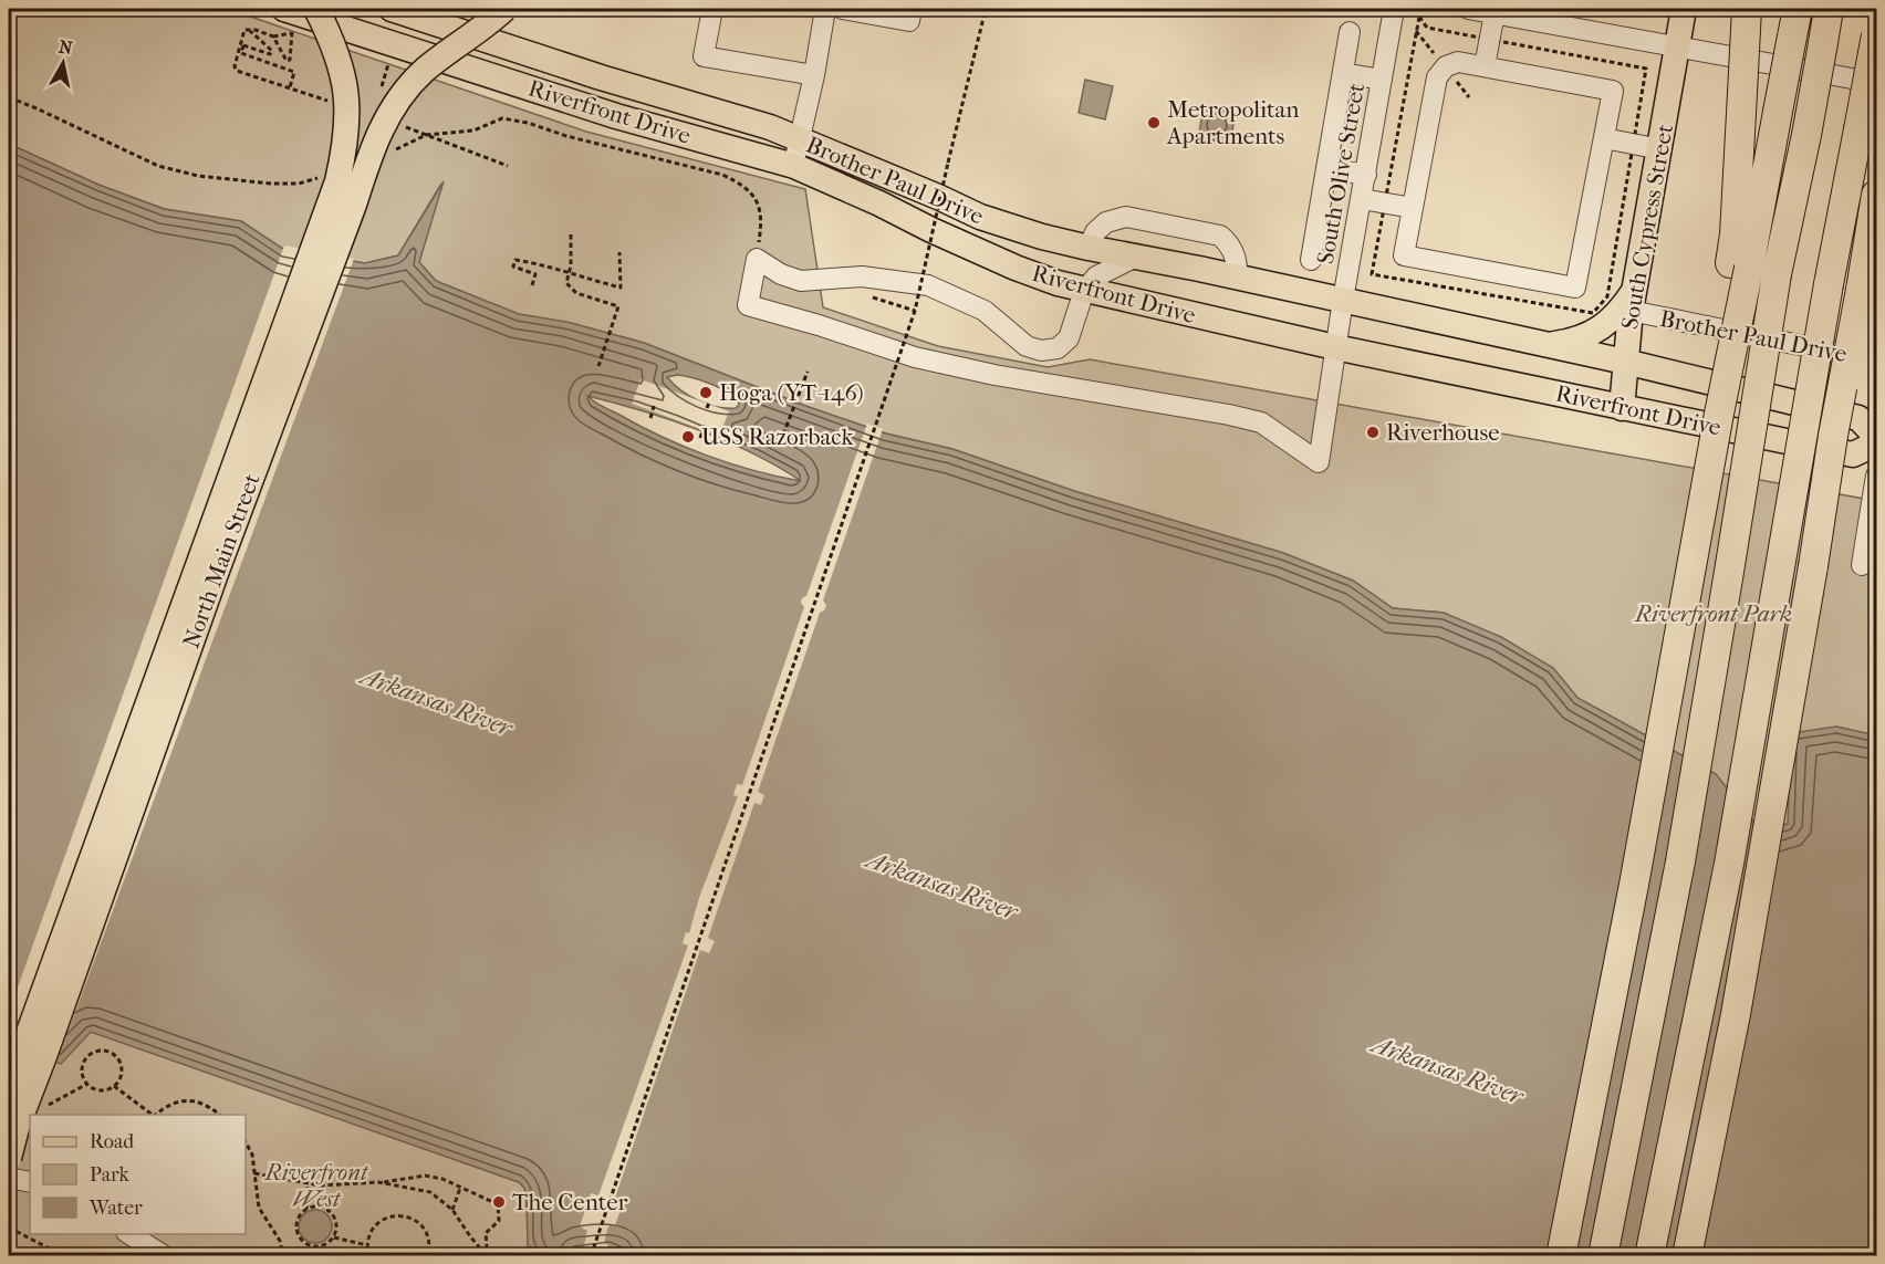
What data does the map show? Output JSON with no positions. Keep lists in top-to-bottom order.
{
  "streets": {
    "main road": [
      "Riverfront Drive",
      "Brother Paul Drive",
      "South Cypress Street",
      "North Main Street"
    ],
    "street": ["South Olive Street"]
  },
  "crossings": [
    ["Riverfront Drive", "South Olive Street"],
    ["Riverfront Drive", "Brother Paul Drive"],
    ["Riverfront Drive", "South Cypress Street"],
    ["South Olive Street", "Brother Paul Drive"],
    ["Brother Paul Drive", "South Cypress Street"]
  ],
  "water": ["Arkansas River"],
  "parks": ["Riverfront Park", "Riverfront West"],
  "places": [
    "Metropolitan Apartments",
    "Hoga (YT-146)",
    "Riverhouse",
    "USS Razorback",
    "The Center"
  ],
  "legend": ["Road", "Park", "Water"],
  "north": "top"
}
